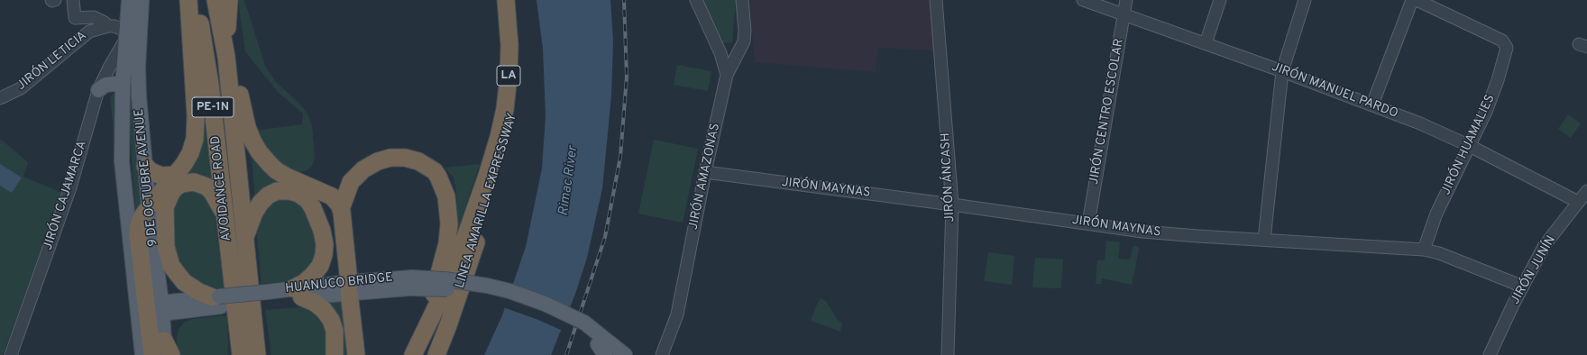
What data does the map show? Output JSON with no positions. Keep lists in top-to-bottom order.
{
  "streets": {
    "highway": [
      "LA",
      "PE-1N",
      "AVOIDANCE ROAD",
      "LINEA AMARILLA EXPRESSWAY"
    ],
    "main road": ["9 DE OCTUBRE AVENUE", "HUANUCO BRIDGE"],
    "street": [
      "JIRÓN LETICIA",
      "JIRÓN MANUEL PARDO",
      "JIRÓN CENTRO ESCOLAR",
      "JIRÓN HUAMALIES",
      "JIRÓN AMAZONAS",
      "JIRÓN ÁNCASH",
      "JIRÓN MAYNAS",
      "JIRÓN CAJAMARCA",
      "JIRÓN JUNÍN"
    ]
  },
  "crossings": [
    ["JIRÓN MANUEL PARDO", "JIRÓN CENTRO ESCOLAR"],
    ["JIRÓN MANUEL PARDO", "JIRÓN HUAMALIES"],
    ["JIRÓN MANUEL PARDO", "JIRÓN JUNÍN"],
    ["JIRÓN CENTRO ESCOLAR", "JIRÓN MAYNAS"],
    ["JIRÓN HUAMALIES", "JIRÓN MAYNAS"],
    ["JIRÓN AMAZONAS", "JIRÓN MAYNAS"],
    ["9 DE OCTUBRE AVENUE", "JIRÓN CAJAMARCA"],
    ["JIRÓN ÁNCASH", "JIRÓN MAYNAS"],
    ["JIRÓN MAYNAS", "JIRÓN JUNÍN"]
  ],
  "water": ["Rimac River"]
}
